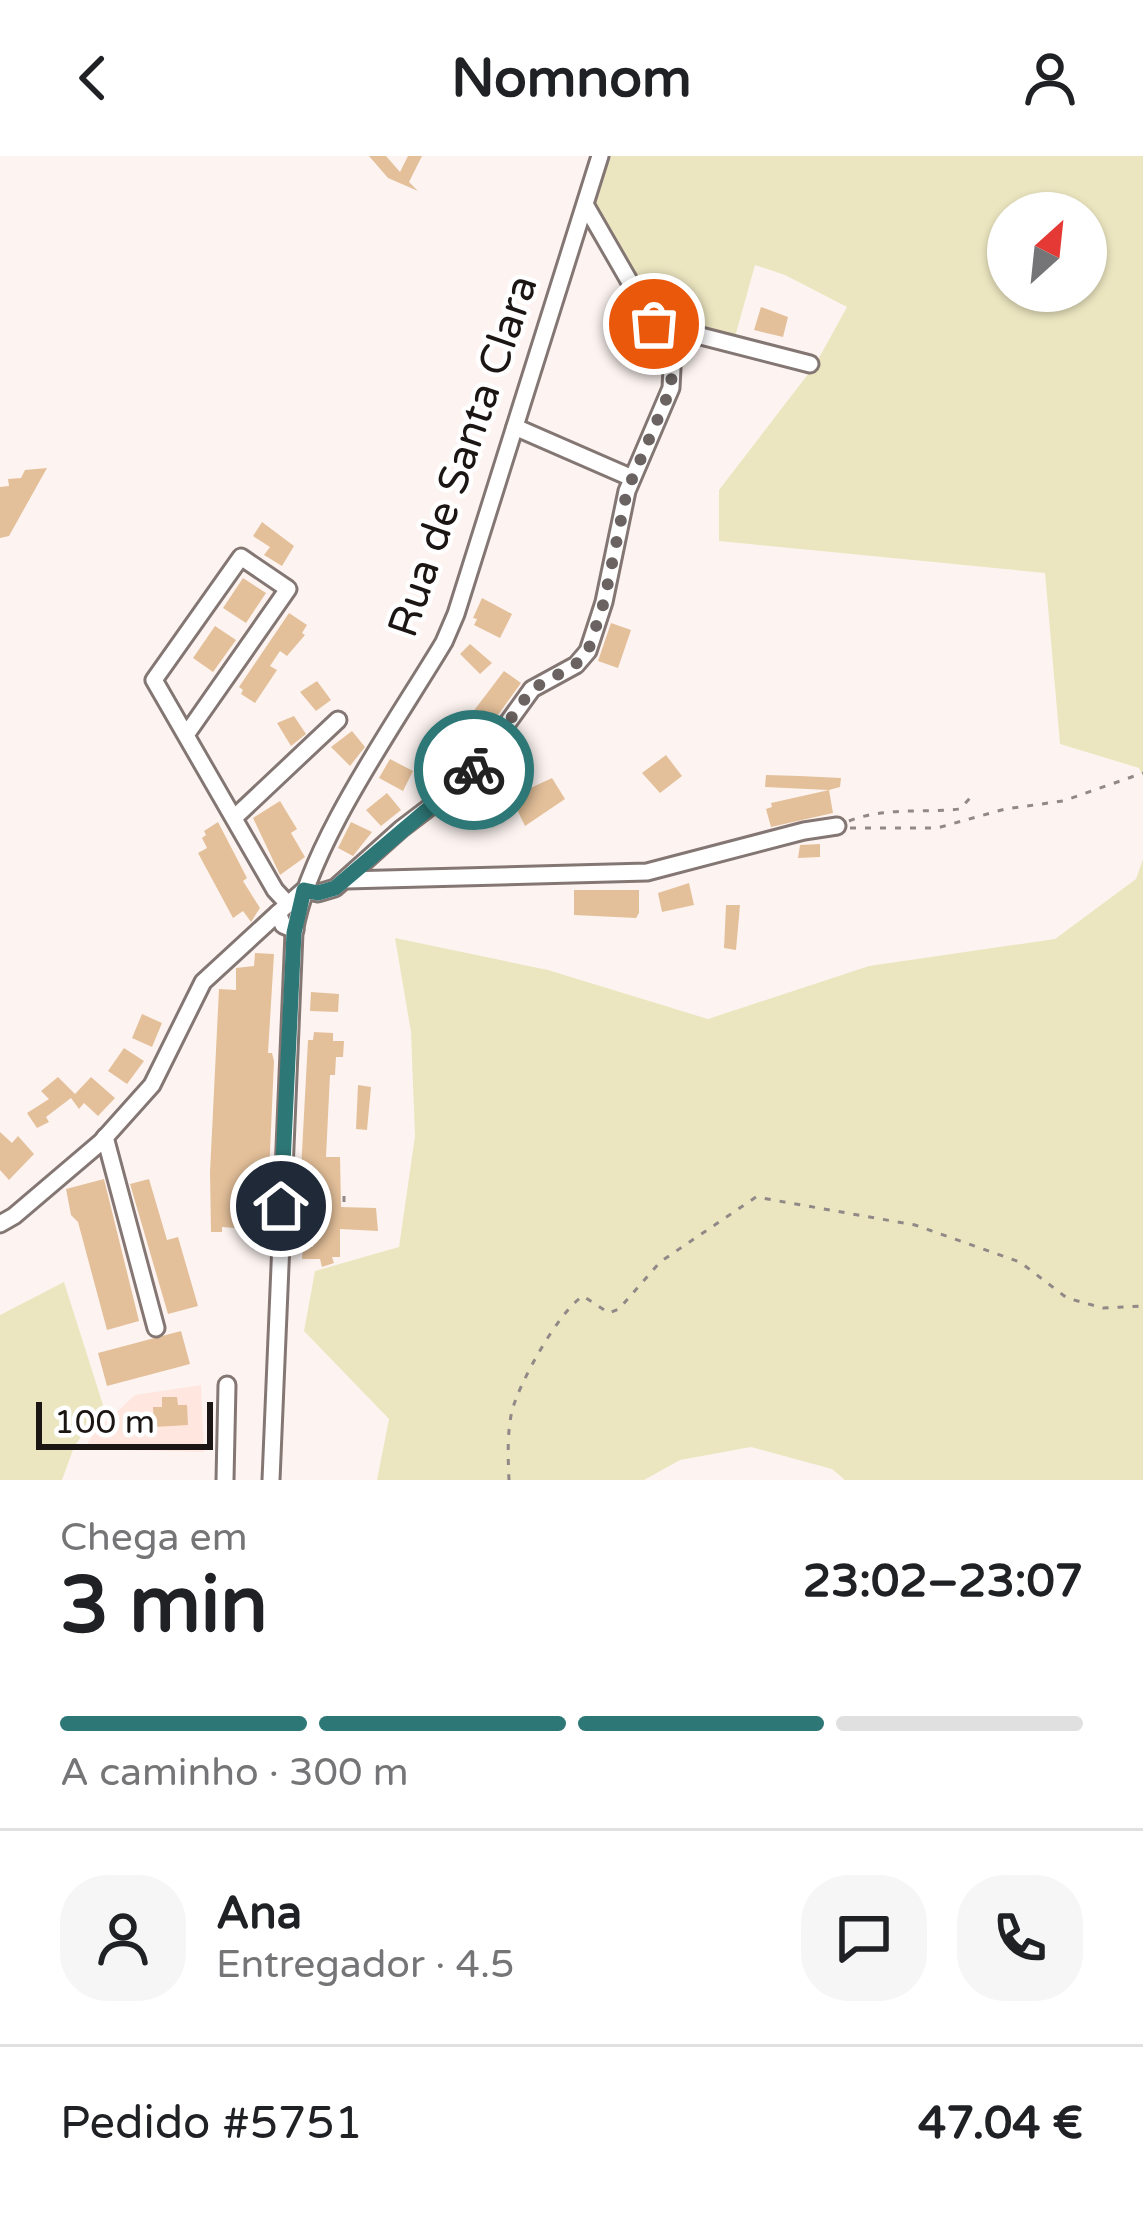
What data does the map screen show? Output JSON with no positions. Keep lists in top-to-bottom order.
{
  "streets": {
    "street": ["Rua de Santa Clara"]
  },
  "scale_bar": "100 m",
  "north": "top right",
  "page": {
    "header": "Nomnom",
    "scale": "100 m",
    "heading": ["3 min", "Chega em", "23:02–23:07"],
    "panel": [
      "Ana",
      "Entregador · 4.5",
      "Pedido #5751",
      "47.04 €"
    ],
    "bar": "A caminho · 300 m"
  }
}
